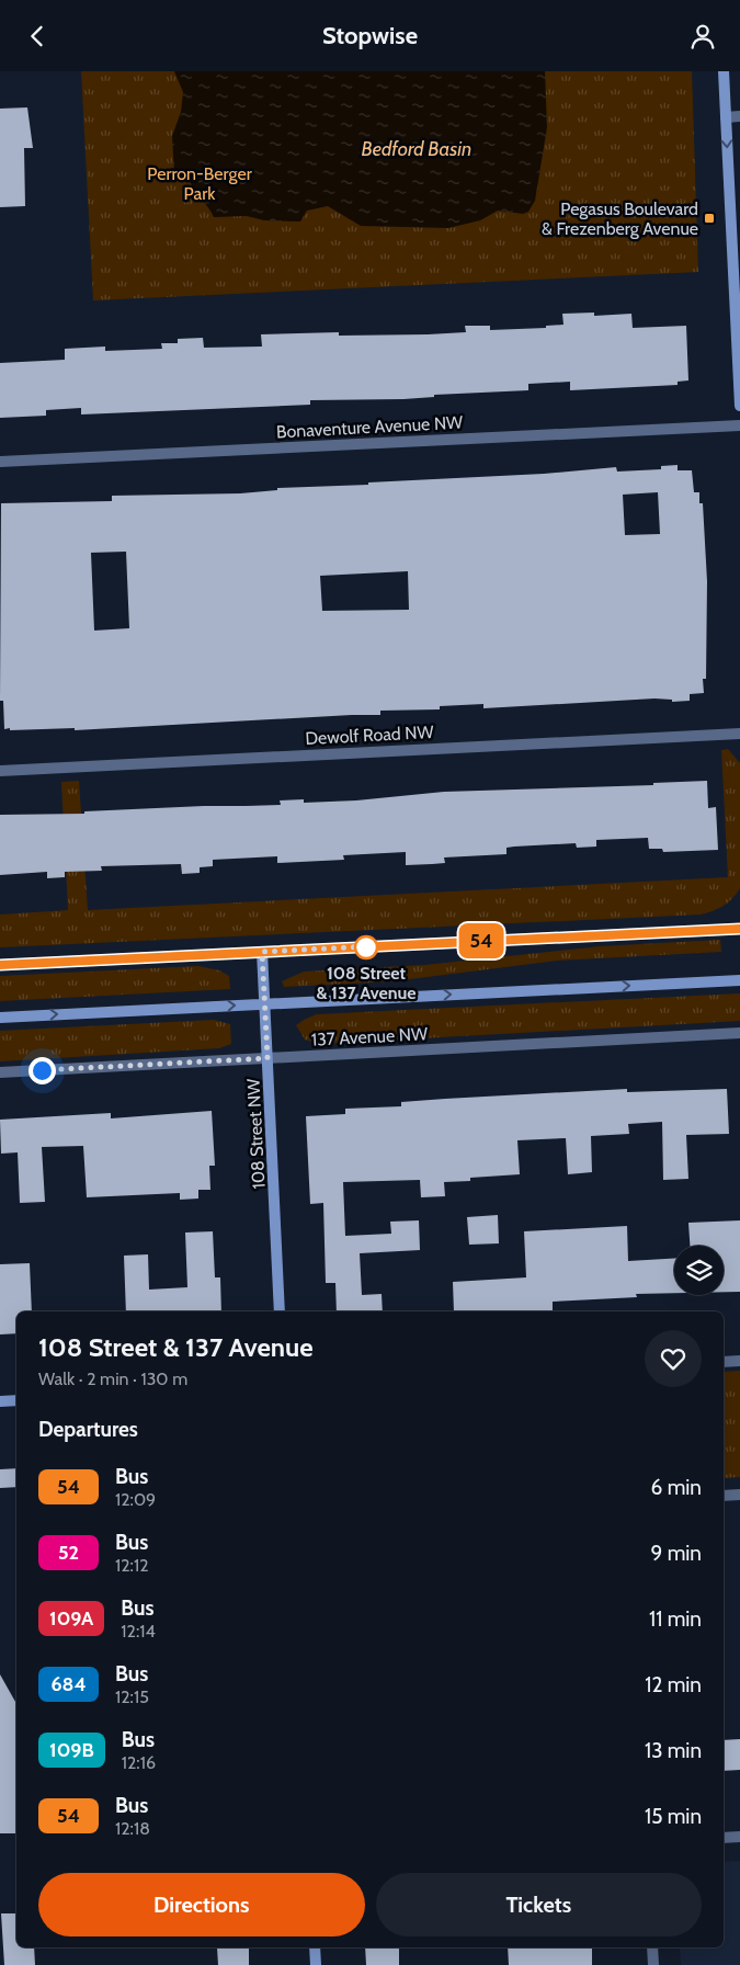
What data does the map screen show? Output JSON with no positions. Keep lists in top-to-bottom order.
{
  "streets": {
    "main road": ["108 Street NW"],
    "street": ["Bonaventure Avenue NW", "Dewolf Road NW", "137 Avenue NW"]
  },
  "crossings": [
    ["137 Avenue NW", "108 Street NW"]
  ],
  "water": ["Bedford Basin"],
  "parks": ["Perron-Berger Park"],
  "places": {
    "transit": ["Pegasus Boulevard & Frezenberg Avenue"],
    "other": ["108 Street & 137 Avenue"]
  },
  "lines": ["bus line 54"],
  "page": {
    "header": "Stopwise",
    "on_map": "54",
    "heading": [
      ["108 Street & 137 Avenue", "Walk · 2 min · 130 m"],
      "Departures"
    ],
    "list": [
      {
        "mark": "54",
        "name": "Bus",
        "note": "12:09",
        "value": "6 min"
      },
      {
        "mark": "52",
        "name": "Bus",
        "note": "12:12",
        "value": "9 min"
      },
      {
        "mark": "109A",
        "name": "Bus",
        "note": "12:14",
        "value": "11 min"
      },
      {
        "mark": "684",
        "name": "Bus",
        "note": "12:15",
        "value": "12 min"
      },
      {
        "mark": "109B",
        "name": "Bus",
        "note": "12:16",
        "value": "13 min"
      },
      {
        "mark": "54",
        "name": "Bus",
        "note": "12:18",
        "value": "15 min"
      }
    ],
    "buttons": ["Directions", "Tickets"]
  }
}
